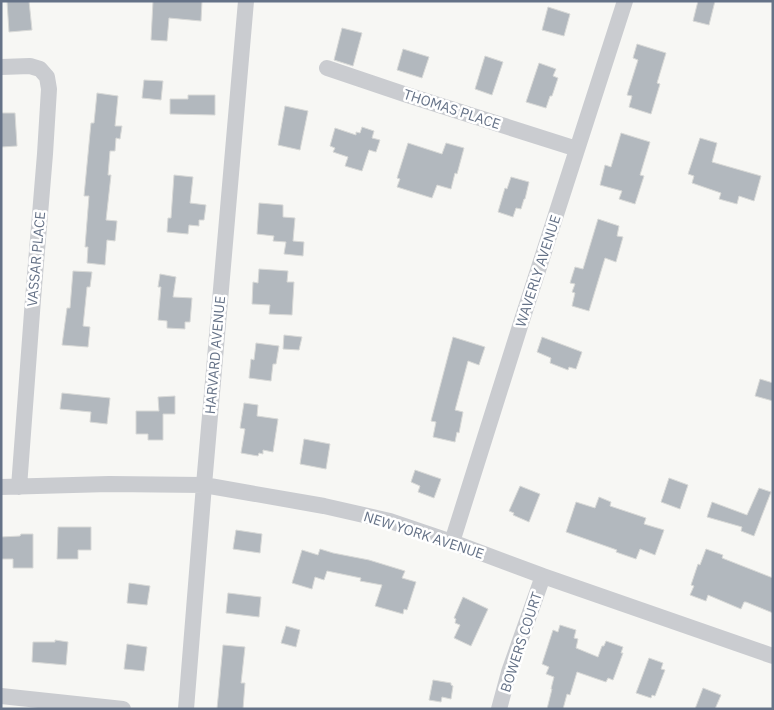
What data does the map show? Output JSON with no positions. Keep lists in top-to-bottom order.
{
  "streets": {
    "street": [
      "THOMAS PLACE",
      "VASSAR PLACE",
      "WAVERLY AVENUE",
      "HARVARD AVENUE",
      "NEW YORK AVENUE",
      "BOWERS COURT"
    ]
  },
  "crossings": [
    ["THOMAS PLACE", "WAVERLY AVENUE"],
    ["VASSAR PLACE", "NEW YORK AVENUE"],
    ["WAVERLY AVENUE", "NEW YORK AVENUE"],
    ["HARVARD AVENUE", "NEW YORK AVENUE"],
    ["NEW YORK AVENUE", "BOWERS COURT"]
  ]
}
